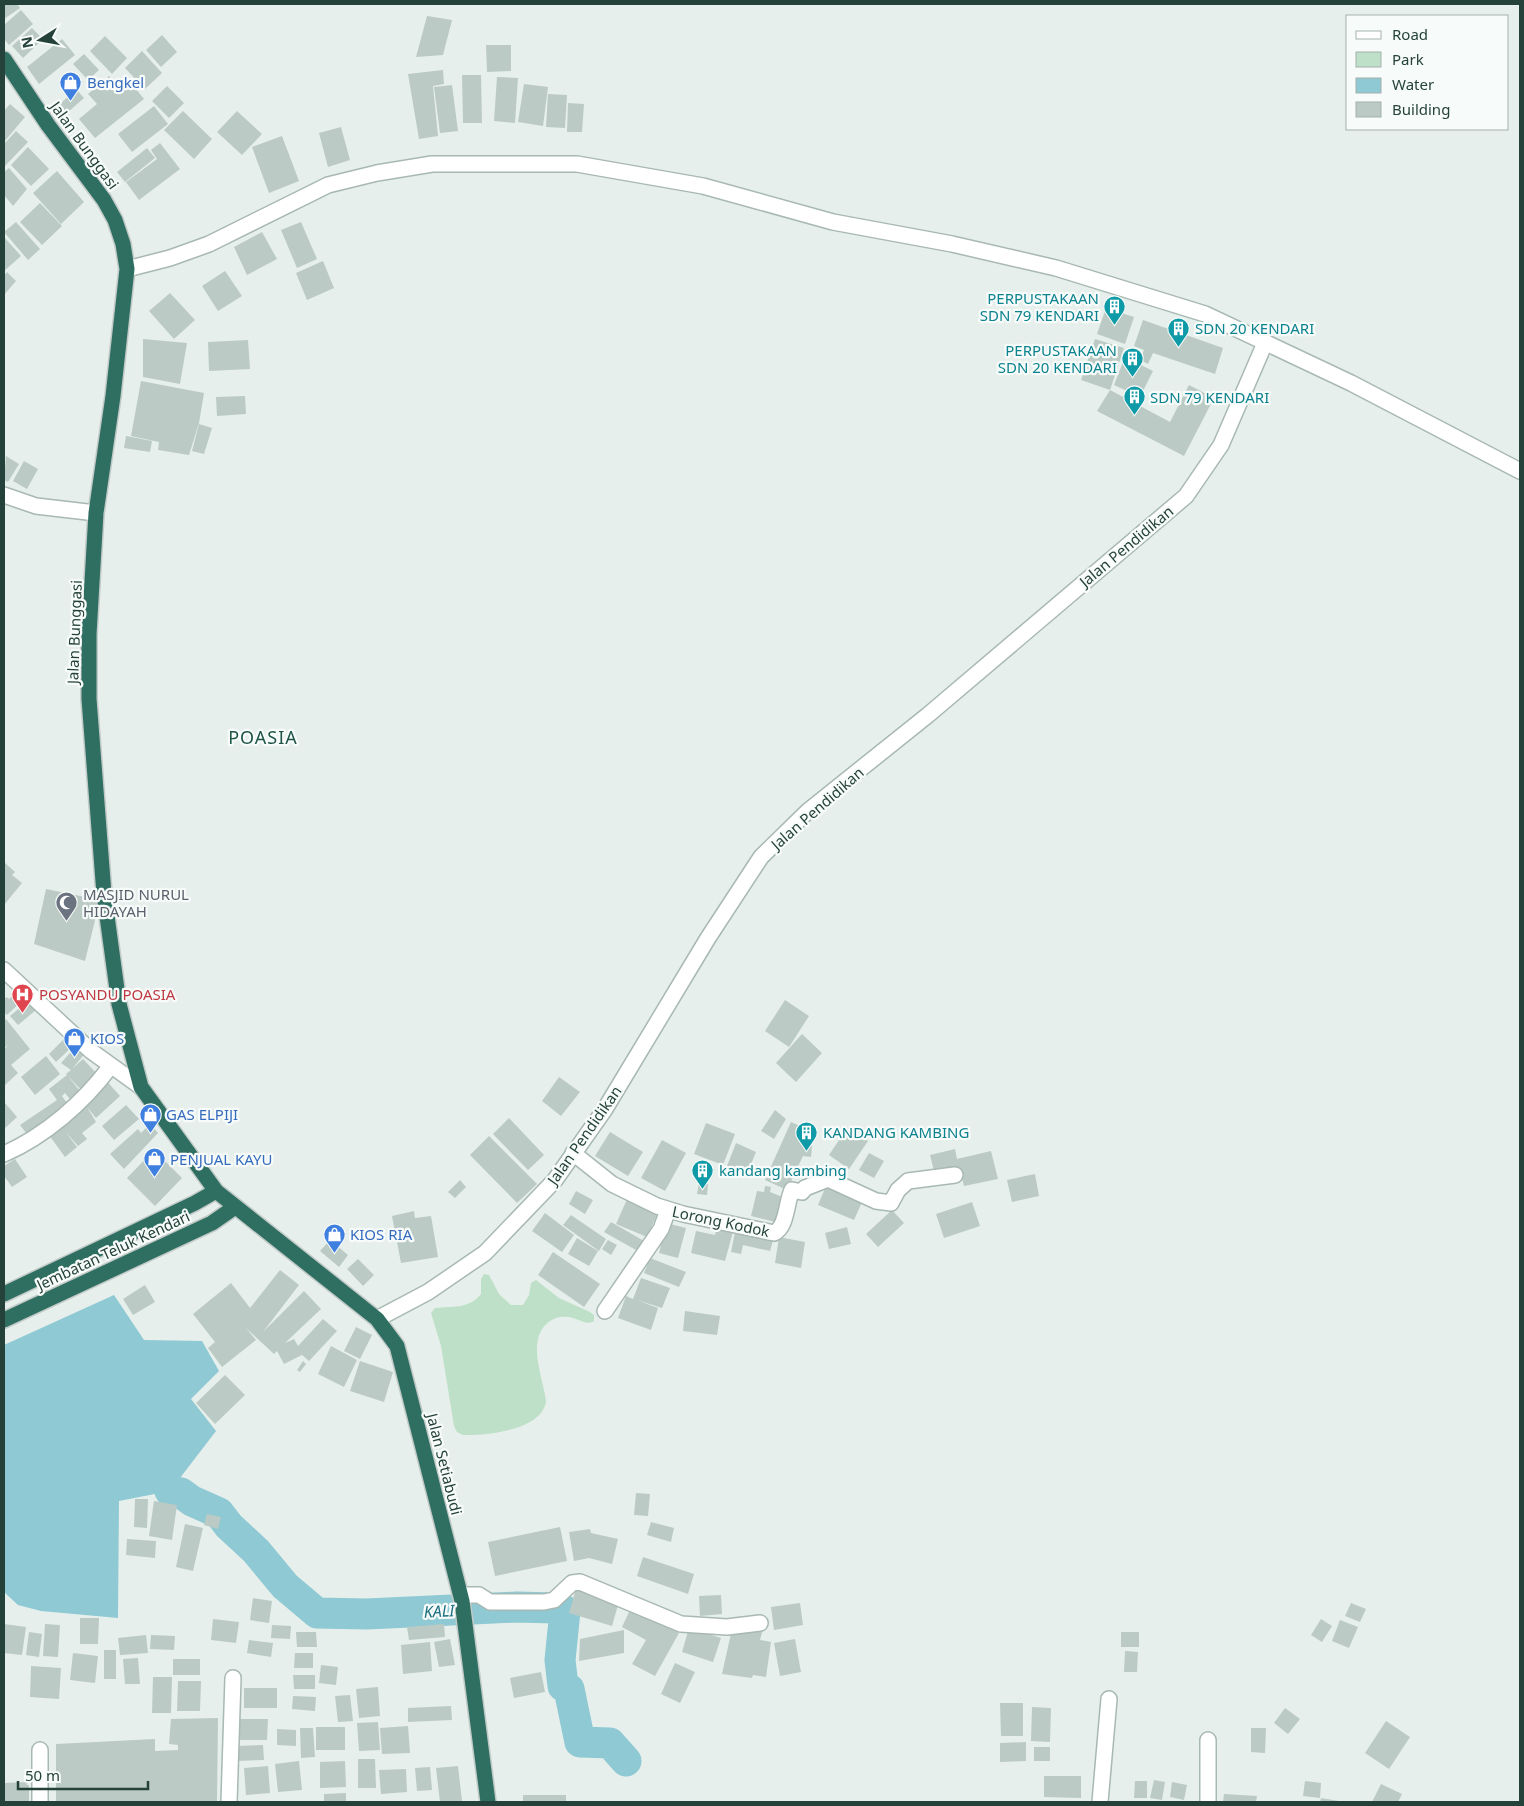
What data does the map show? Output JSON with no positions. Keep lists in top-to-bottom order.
{
  "streets": {
    "highway": ["Jalan Bunggasi", "Jembatan Teluk Kendari", "Jalan Setiabudi"],
    "street": ["Jalan Pendidikan", "Lorong Kodok"]
  },
  "crossings": [
    ["Jalan Bunggasi", "Jembatan Teluk Kendari"],
    ["Jalan Bunggasi", "Jalan Setiabudi"],
    ["Jalan Pendidikan", "Lorong Kodok"],
    ["Jalan Pendidikan", "Jalan Setiabudi"],
    ["Jembatan Teluk Kendari", "Jalan Setiabudi"]
  ],
  "districts": ["POASIA"],
  "water": ["KALI"],
  "places": {
    "shop": [
      "Bengkel",
      "KIOS",
      "GAS ELPIJI",
      "PENJUAL KAYU",
      "KIOS RIA"
    ],
    "building": [
      "PERPUSTAKAAN SDN 79 KENDARI",
      "SDN 20 KENDARI",
      "PERPUSTAKAAN SDN 20 KENDARI",
      "SDN 79 KENDARI",
      "KANDANG KAMBING",
      "kandang kambing"
    ],
    "mosque": ["MASJID NURUL HIDAYAH"],
    "hospital": ["POSYANDU POASIA"]
  },
  "legend": [
    "Road",
    "Park",
    "Water",
    "Building"
  ],
  "scale_bar": "50 m",
  "north": "left"
}
